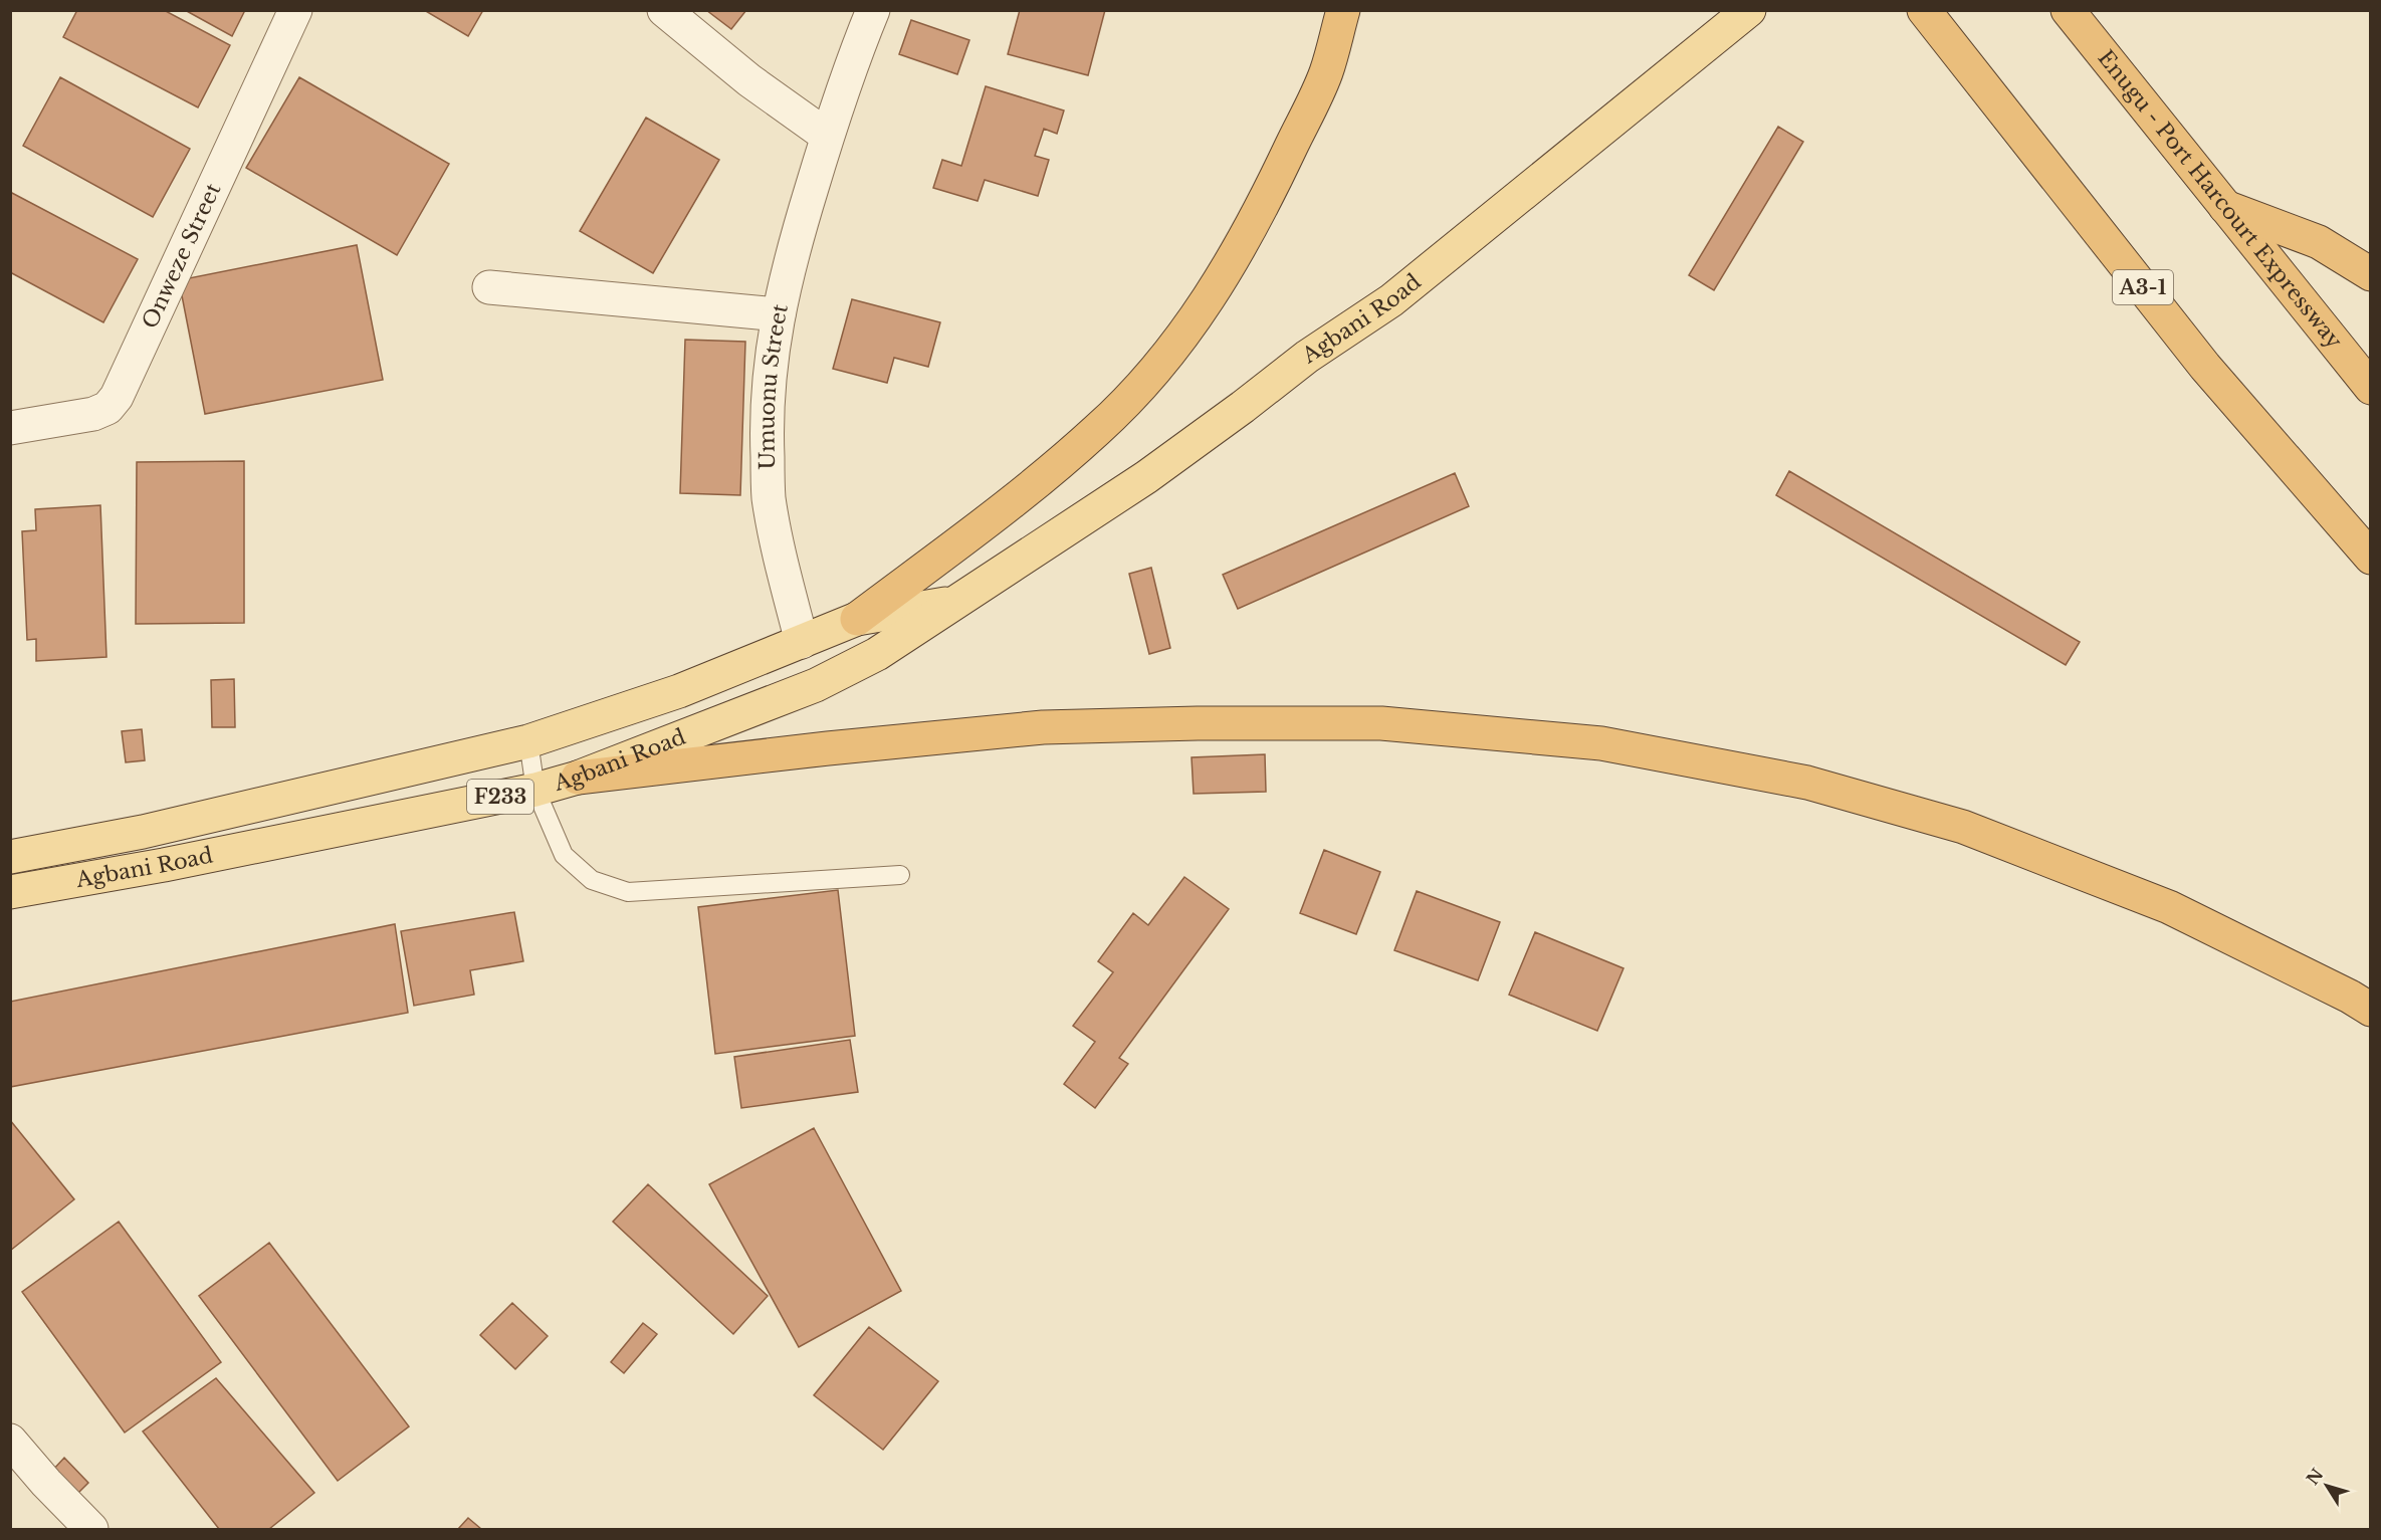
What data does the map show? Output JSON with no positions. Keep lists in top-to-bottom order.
{
  "streets": {
    "highway": ["Enugu - Port Harcourt Expressway", "A3-1"],
    "main road": ["Agbani Road", "F233"],
    "street": ["Onweze Street", "Umuonu Street"]
  },
  "crossings": [
    ["Agbani Road", "Umuonu Street"]
  ],
  "north": "top left"
}
